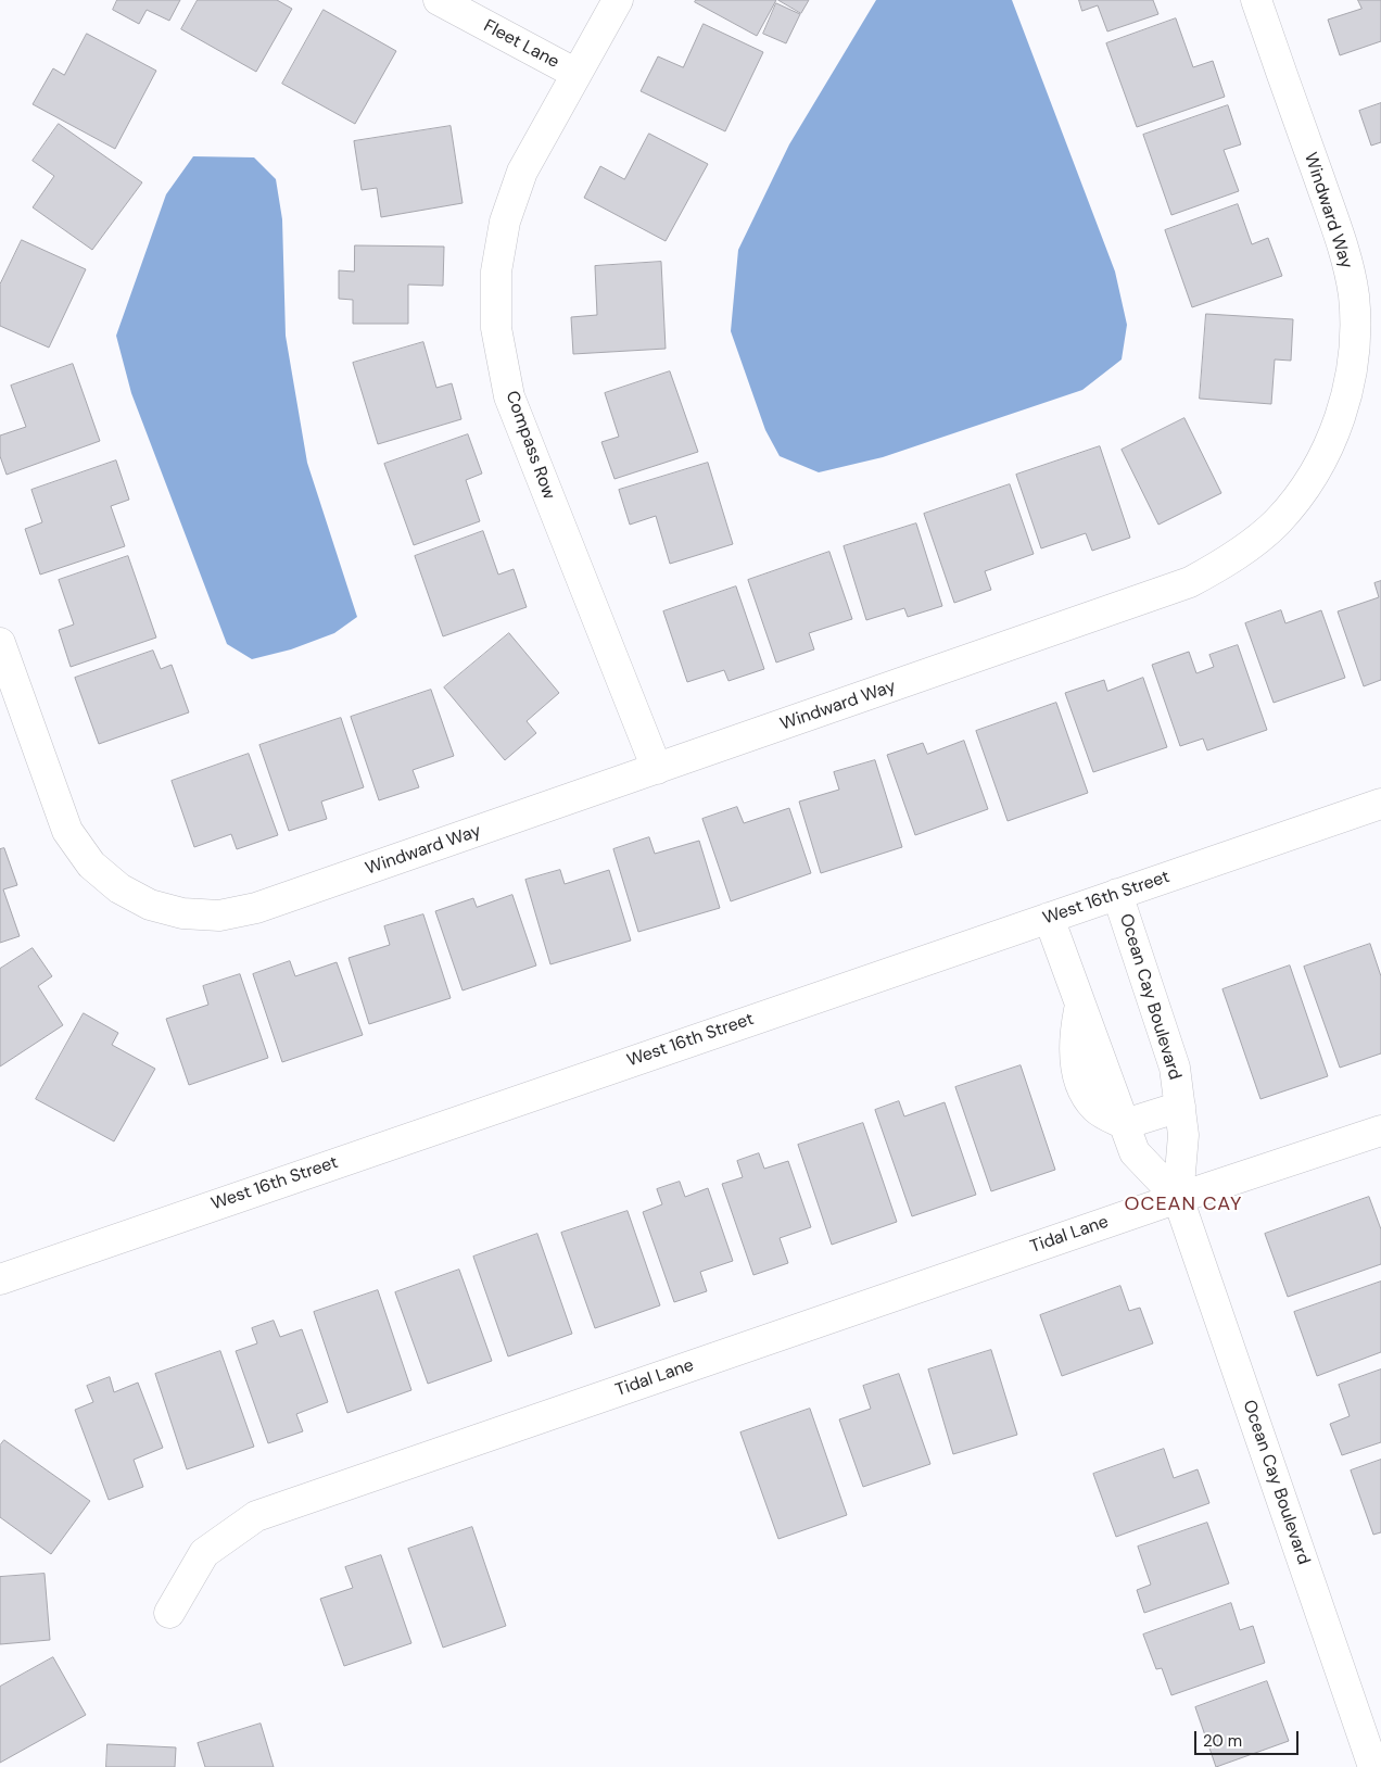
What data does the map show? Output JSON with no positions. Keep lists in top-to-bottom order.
{
  "streets": {
    "street": [
      "Fleet Lane",
      "Windward Way",
      "Compass Row",
      "West 16th Street",
      "Ocean Cay Boulevard",
      "Tidal Lane"
    ]
  },
  "crossings": [
    ["Fleet Lane", "Compass Row"],
    ["Windward Way", "Compass Row"],
    ["West 16th Street", "Ocean Cay Boulevard"],
    ["Ocean Cay Boulevard", "Tidal Lane"]
  ],
  "districts": ["OCEAN CAY"],
  "scale_bar": "20 m"
}
